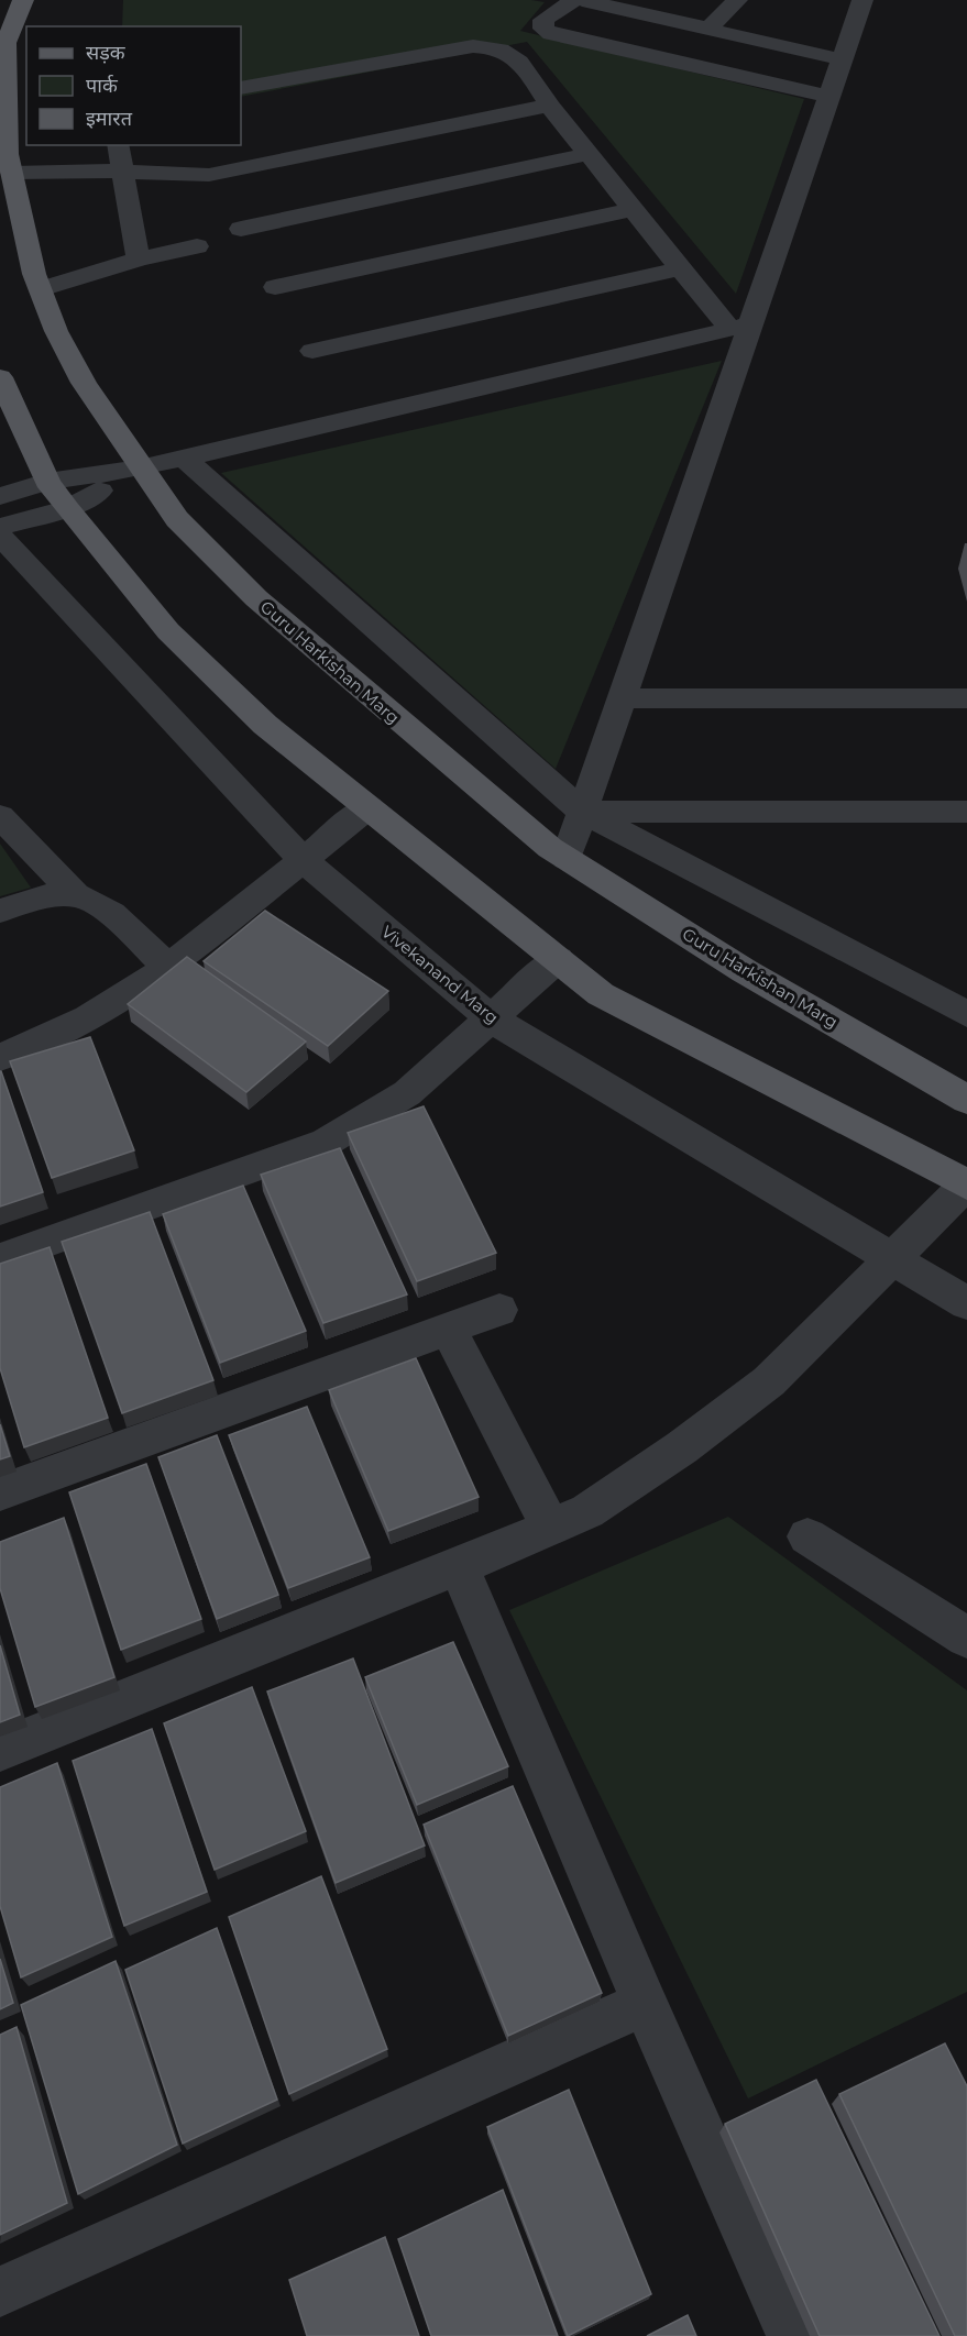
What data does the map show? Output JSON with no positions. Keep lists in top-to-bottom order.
{
  "streets": {
    "main road": ["Guru Harkishan Marg"],
    "street": ["Vivekanand Marg"]
  },
  "legend": ["सड़क", "पार्क", "इमारत"]
}
